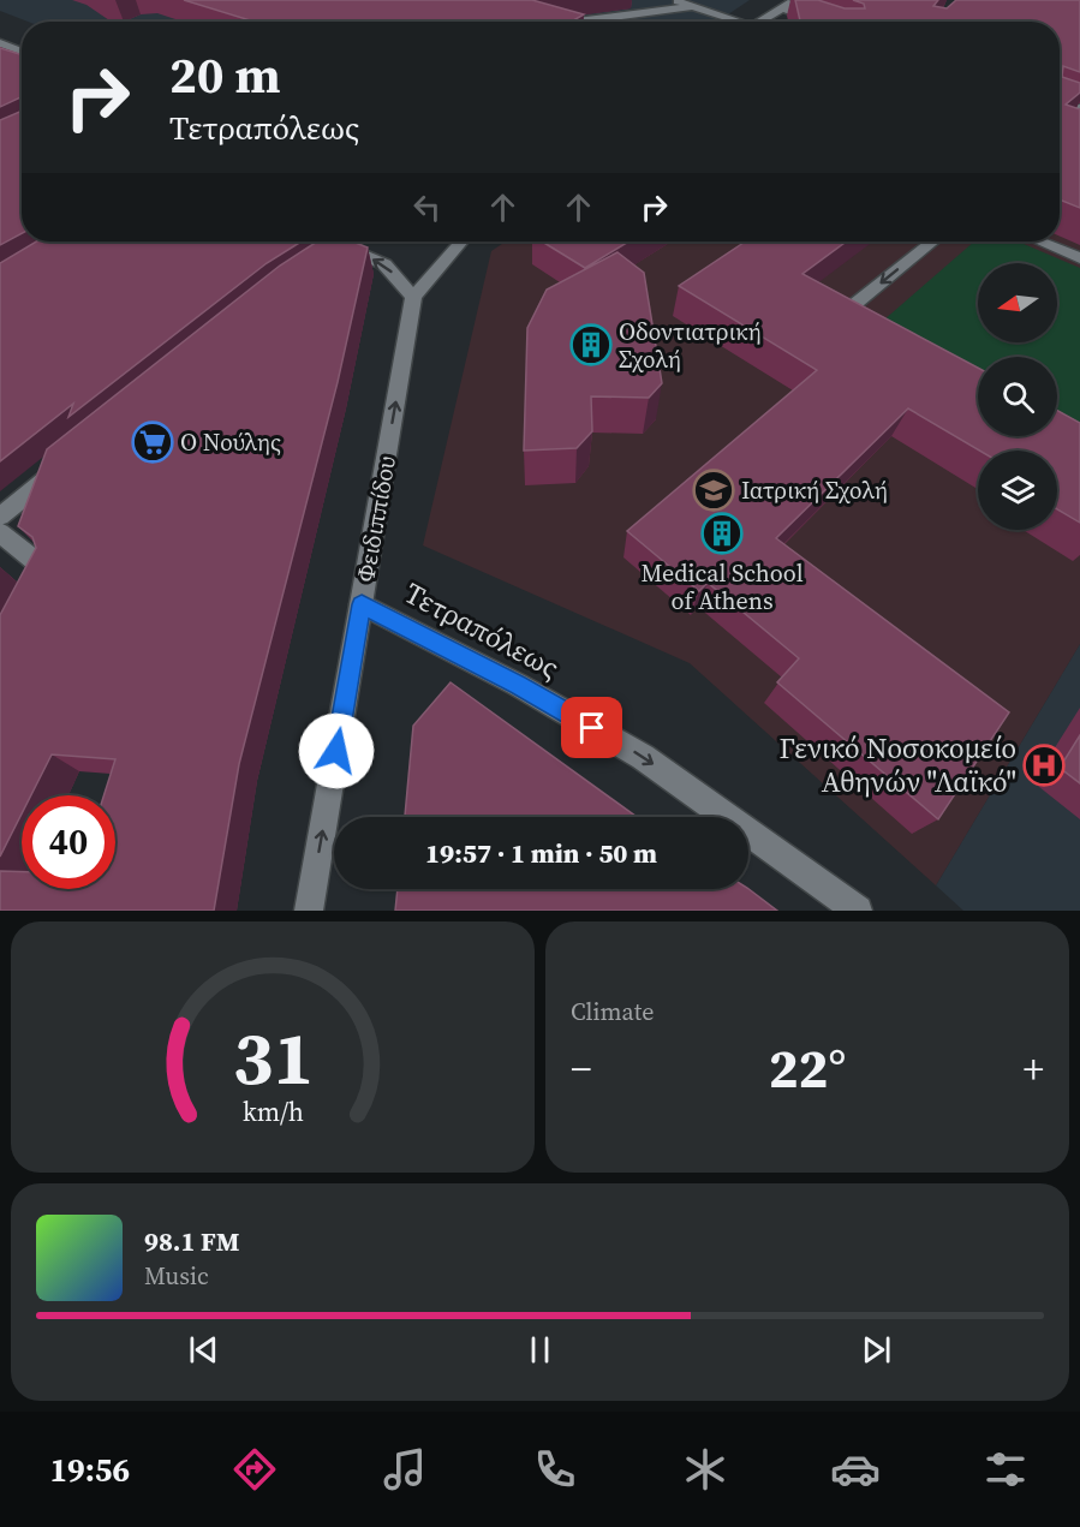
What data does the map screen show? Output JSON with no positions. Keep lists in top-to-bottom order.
{
  "streets": {
    "street": ["Φειδιππίδου", "Τετραπόλεως"]
  },
  "crossings": [
    ["Φειδιππίδου", "Τετραπόλεως"]
  ],
  "one_way": ["Φειδιππίδου", "Τετραπόλεως"],
  "places": {
    "building": ["Οδοντιατρική Σχολή", "Medical School of Athens"],
    "supermarket": ["Ο Νούλης"],
    "school or university": ["Ιατρική Σχολή"],
    "hospital": ["Γενικό Νοσοκομείο Αθηνών \"Λαϊκό\""]
  },
  "north": "left",
  "page": {
    "turn": ["20 m", "Τετραπόλεως"],
    "limit": "40",
    "trip": "19:57 · 1 min · 50 m",
    "tile": "Climate",
    "heat": ["−", "22°", "+"],
    "song": ["98.1 FM", "Music"],
    "tabs": "19:56",
    "gauge": ["31", "km/h"]
  }
}
